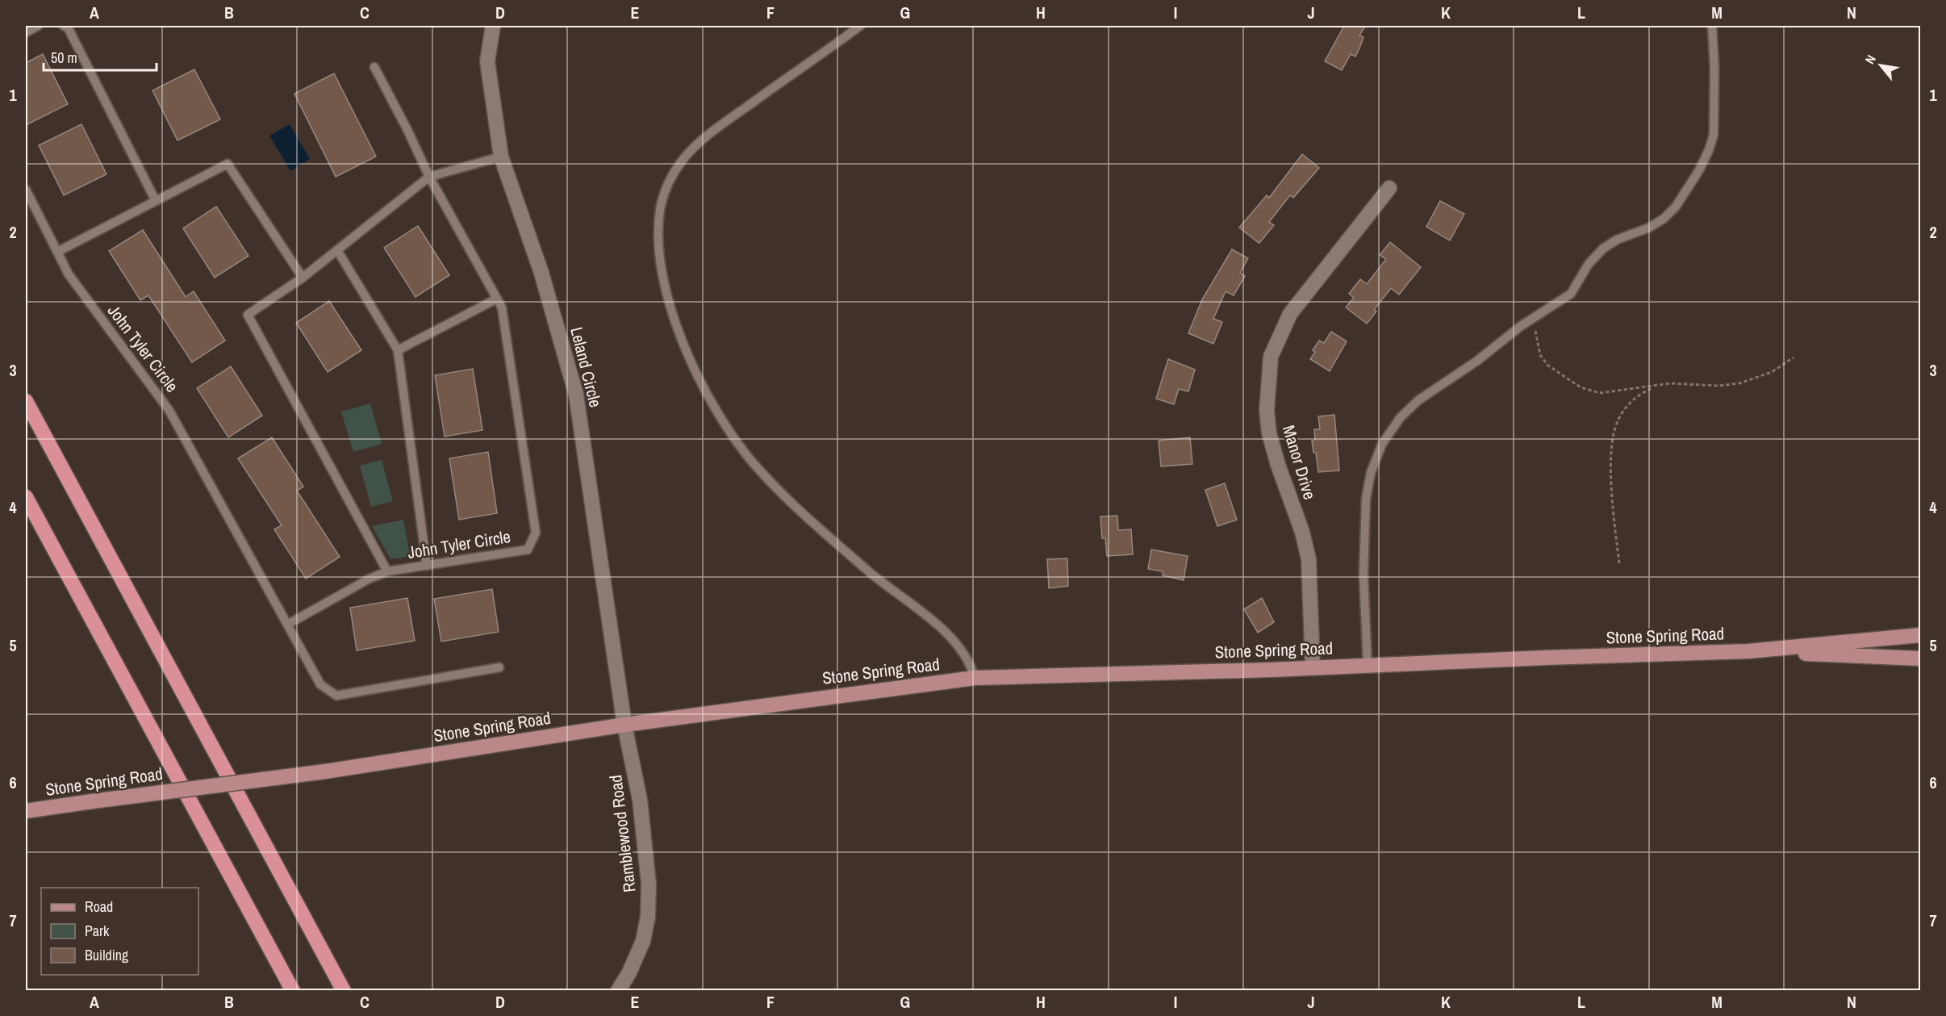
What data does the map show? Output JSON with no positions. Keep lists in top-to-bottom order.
{
  "streets": {
    "main road": ["Stone Spring Road"],
    "street": ["Leland Circle", "Manor Drive", "Ramblewood Road"],
    "lane": ["John Tyler Circle"]
  },
  "crossings": [
    ["John Tyler Circle", "Leland Circle"],
    ["Leland Circle", "Stone Spring Road"],
    ["Leland Circle", "Ramblewood Road"],
    ["Manor Drive", "Stone Spring Road"],
    ["Stone Spring Road", "Ramblewood Road"]
  ],
  "legend": ["Road", "Park", "Building"],
  "scale_bar": "50 m",
  "north": "top left",
  "grid": {
    "columns": [
      "A",
      "B",
      "C",
      "D",
      "E",
      "F",
      "G",
      "H",
      "I",
      "J",
      "K",
      "L",
      "M",
      "N"
    ],
    "rows": [
      "1",
      "2",
      "3",
      "4",
      "5",
      "6",
      "7"
    ]
  }
}
